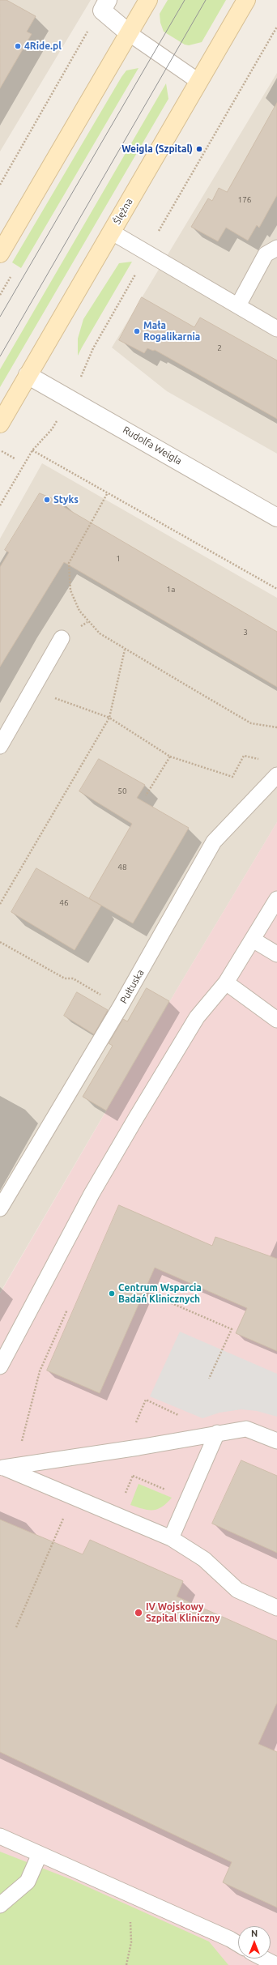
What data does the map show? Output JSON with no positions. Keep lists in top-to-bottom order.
{
  "streets": {
    "main road": ["Ślężna"],
    "street": ["Rudolfa Weigla"],
    "lane": ["Pułtuska"]
  },
  "crossings": [
    ["Ślężna", "Rudolfa Weigla"]
  ],
  "places": [
    "4Ride.pl",
    "Weigla (Szpital)",
    "Mała Rogalikarnia",
    "Styks",
    "Centrum Wsparcia Badań Klinicznych",
    "IV Wojskowy Szpital Kliniczny"
  ],
  "house_numbers": [
    "176",
    "2",
    "1",
    "1a",
    "3",
    "50",
    "48",
    "46"
  ],
  "north": "top"
}
